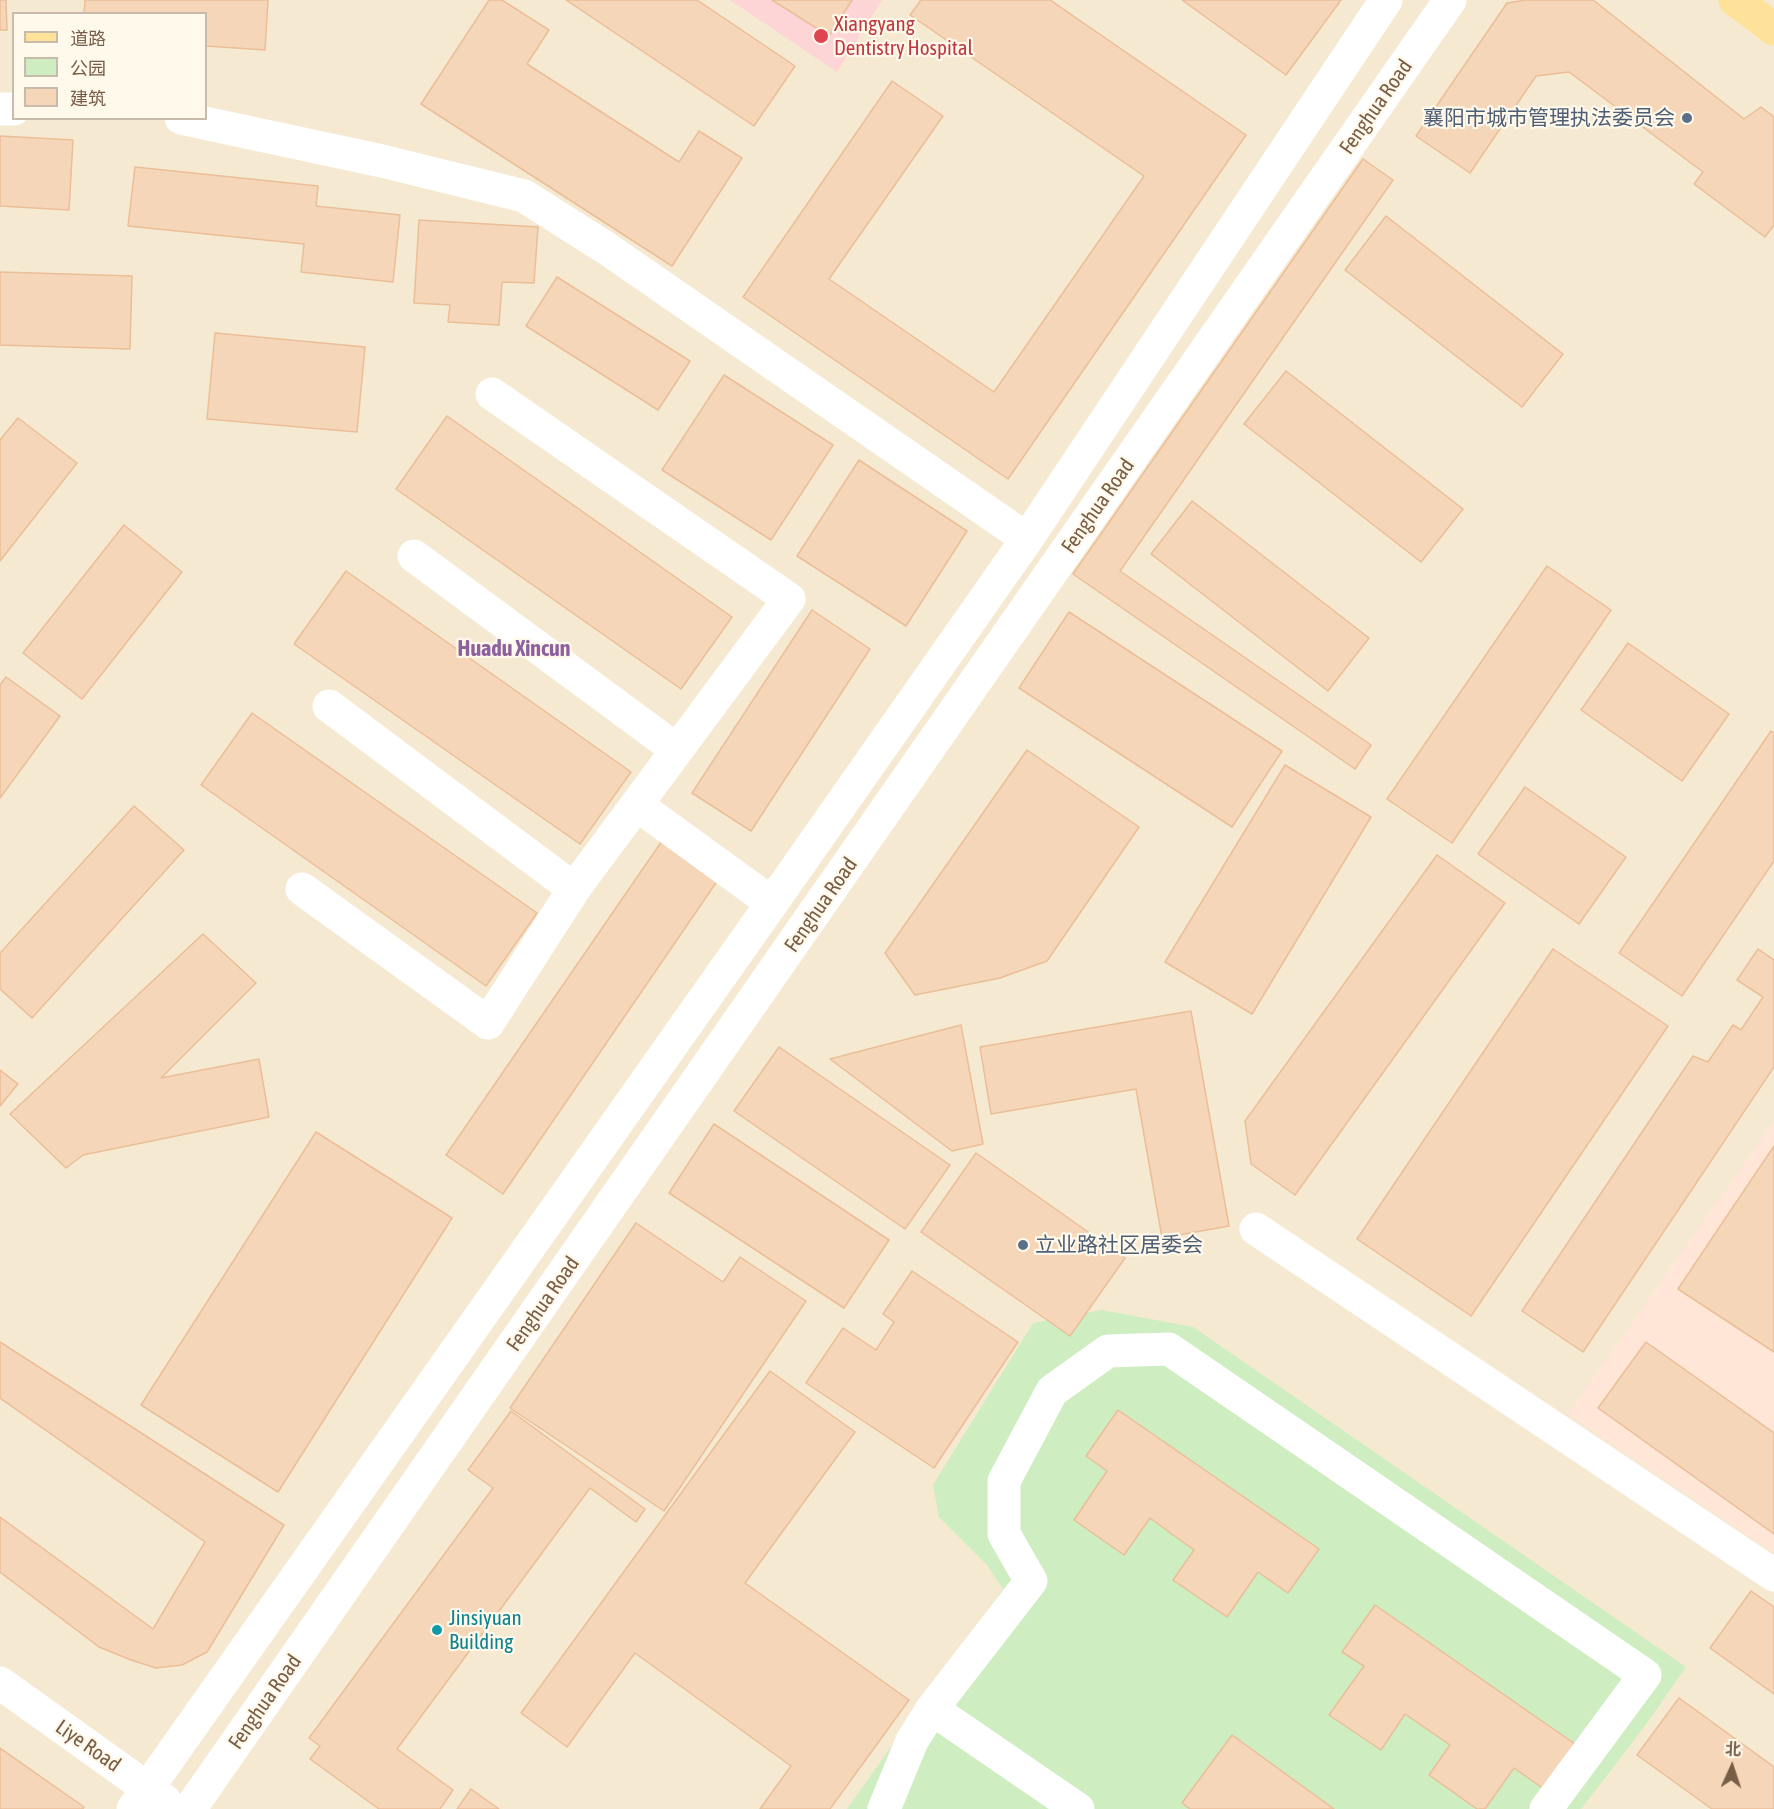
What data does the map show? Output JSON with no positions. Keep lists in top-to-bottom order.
{
  "streets": {
    "street": ["Fenghua Road", "Liye Road"]
  },
  "crossings": [
    ["Fenghua Road", "Liye Road"]
  ],
  "districts": ["Huadu Xincun"],
  "places": [
    "Xiangyang Dentistry Hospital",
    "襄阳市城市管理执法委员会",
    "立业路社区居委会",
    "Jinsiyuan Building"
  ],
  "legend": ["道路", "公园", "建筑"],
  "north": "top"
}
